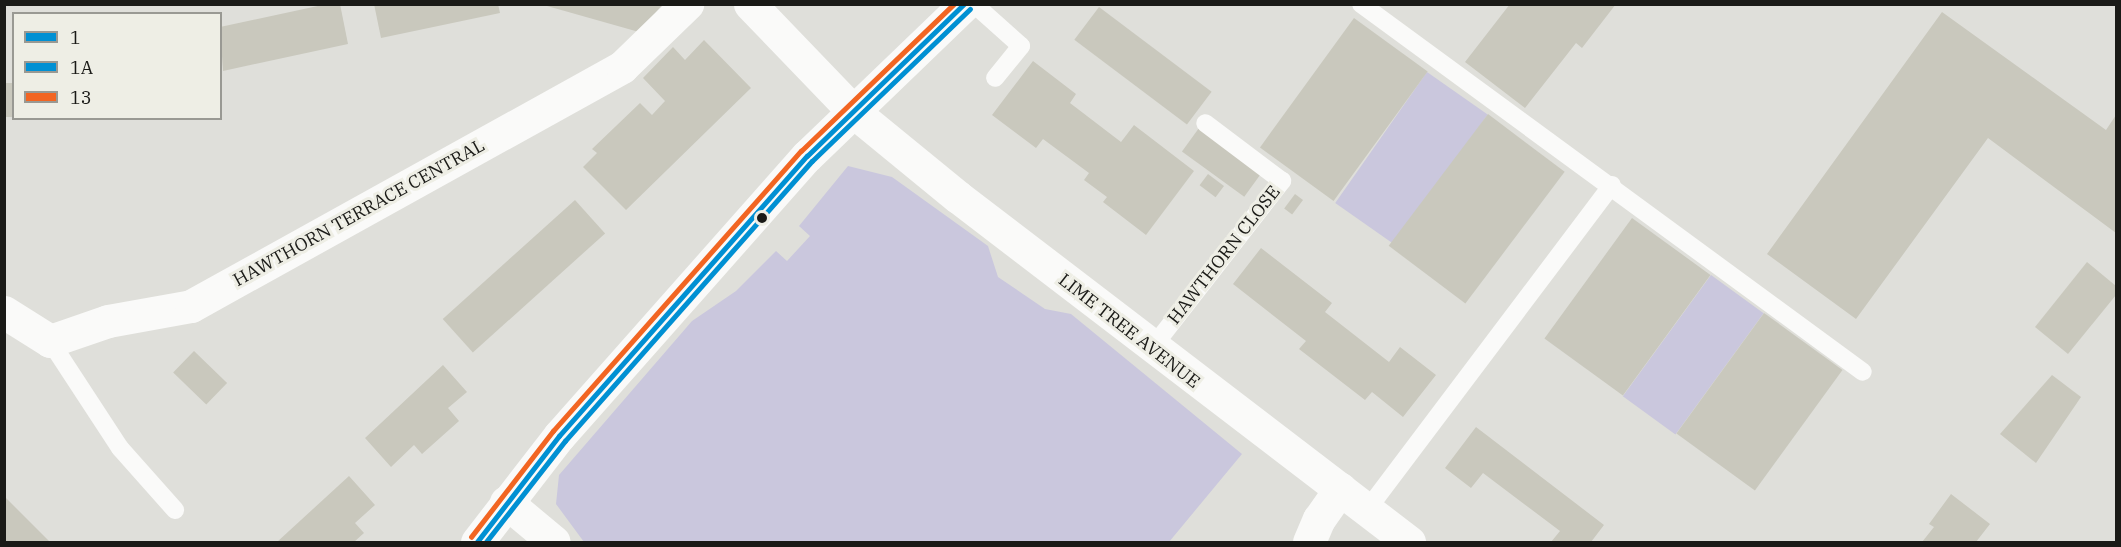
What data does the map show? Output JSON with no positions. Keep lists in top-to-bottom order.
{
  "streets": {
    "street": ["HAWTHORN TERRACE CENTRAL", "LIME TREE AVENUE"],
    "lane": ["HAWTHORN CLOSE"]
  },
  "crossings": [
    ["HAWTHORN CLOSE", "LIME TREE AVENUE"]
  ],
  "lines": ["transit line 1", "transit line 13", "transit line 1A"],
  "legend": ["1", "1A", "13"]
}
